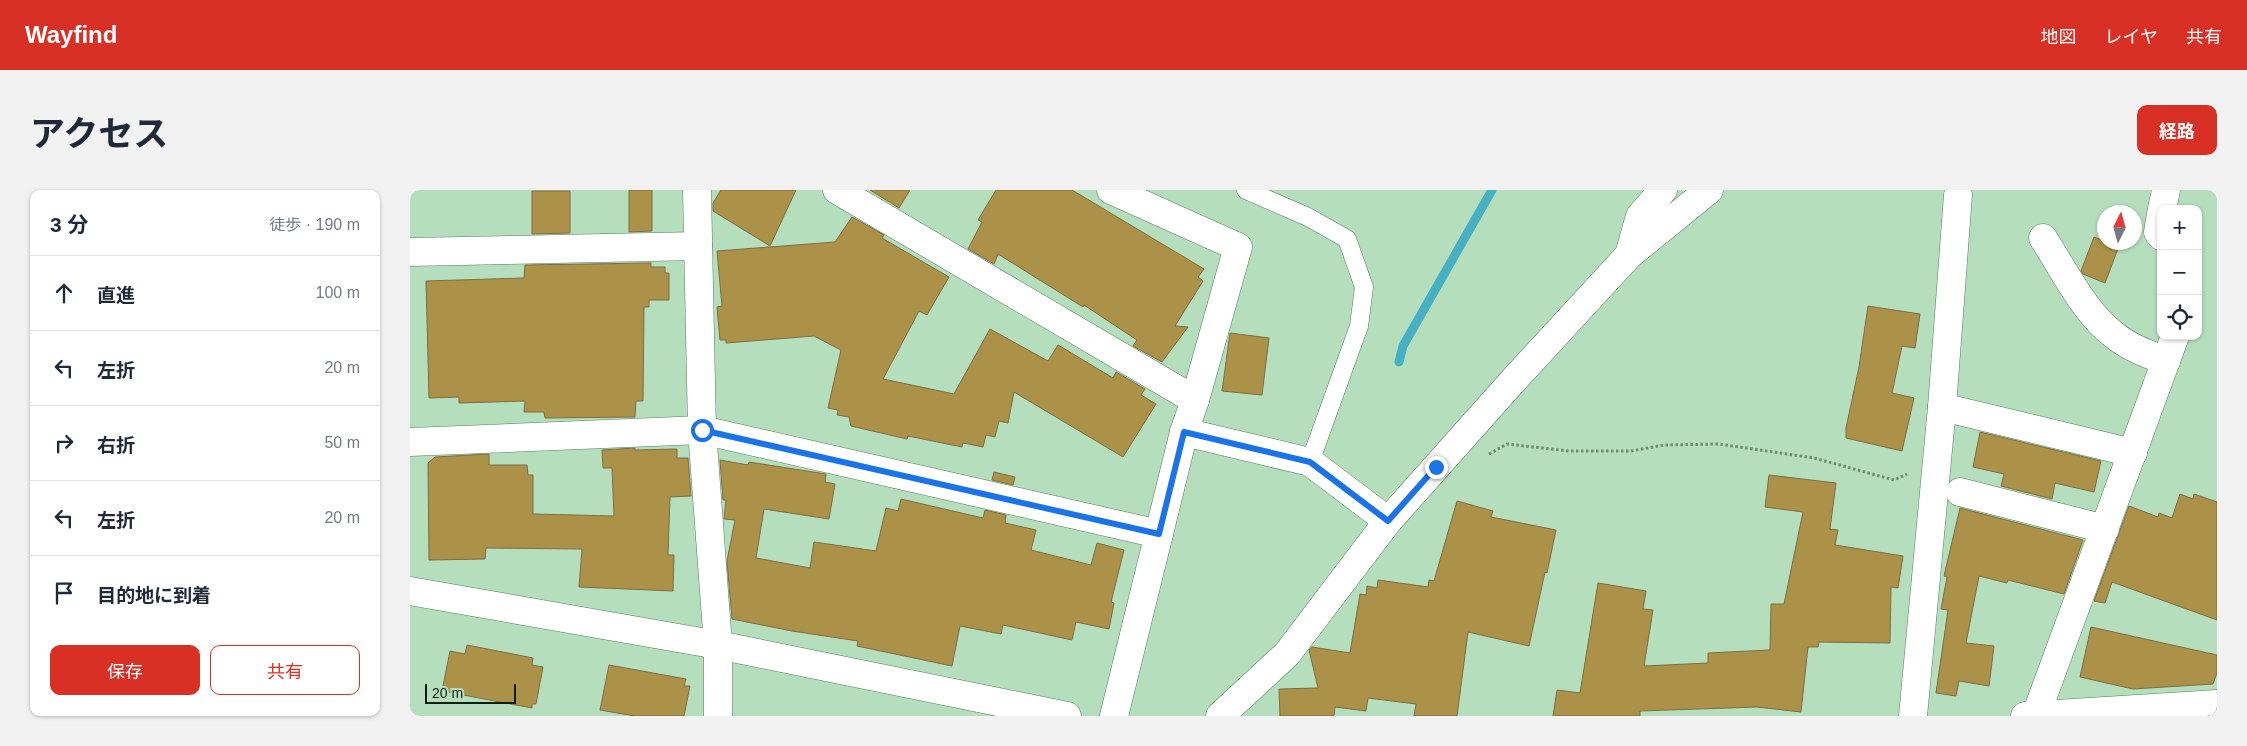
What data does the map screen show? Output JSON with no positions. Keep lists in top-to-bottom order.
{
  "scale_bar": "20 m",
  "north": "top",
  "page": {
    "header": "Wayfind",
    "nav": ["地図", "レイヤ", "共有"],
    "title": "アクセス",
    "buttons": [
      "経路",
      ["保存", "共有"]
    ],
    "heading": ["3 分", "徒歩 · 190 m"],
    "map_buttons": ["+", "−"],
    "list": [
      ["直進", "100 m"],
      ["左折", "20 m"],
      ["右折", "50 m"],
      ["左折", "20 m"],
      "目的地に到着"
    ],
    "scale": "20 m"
  }
}
